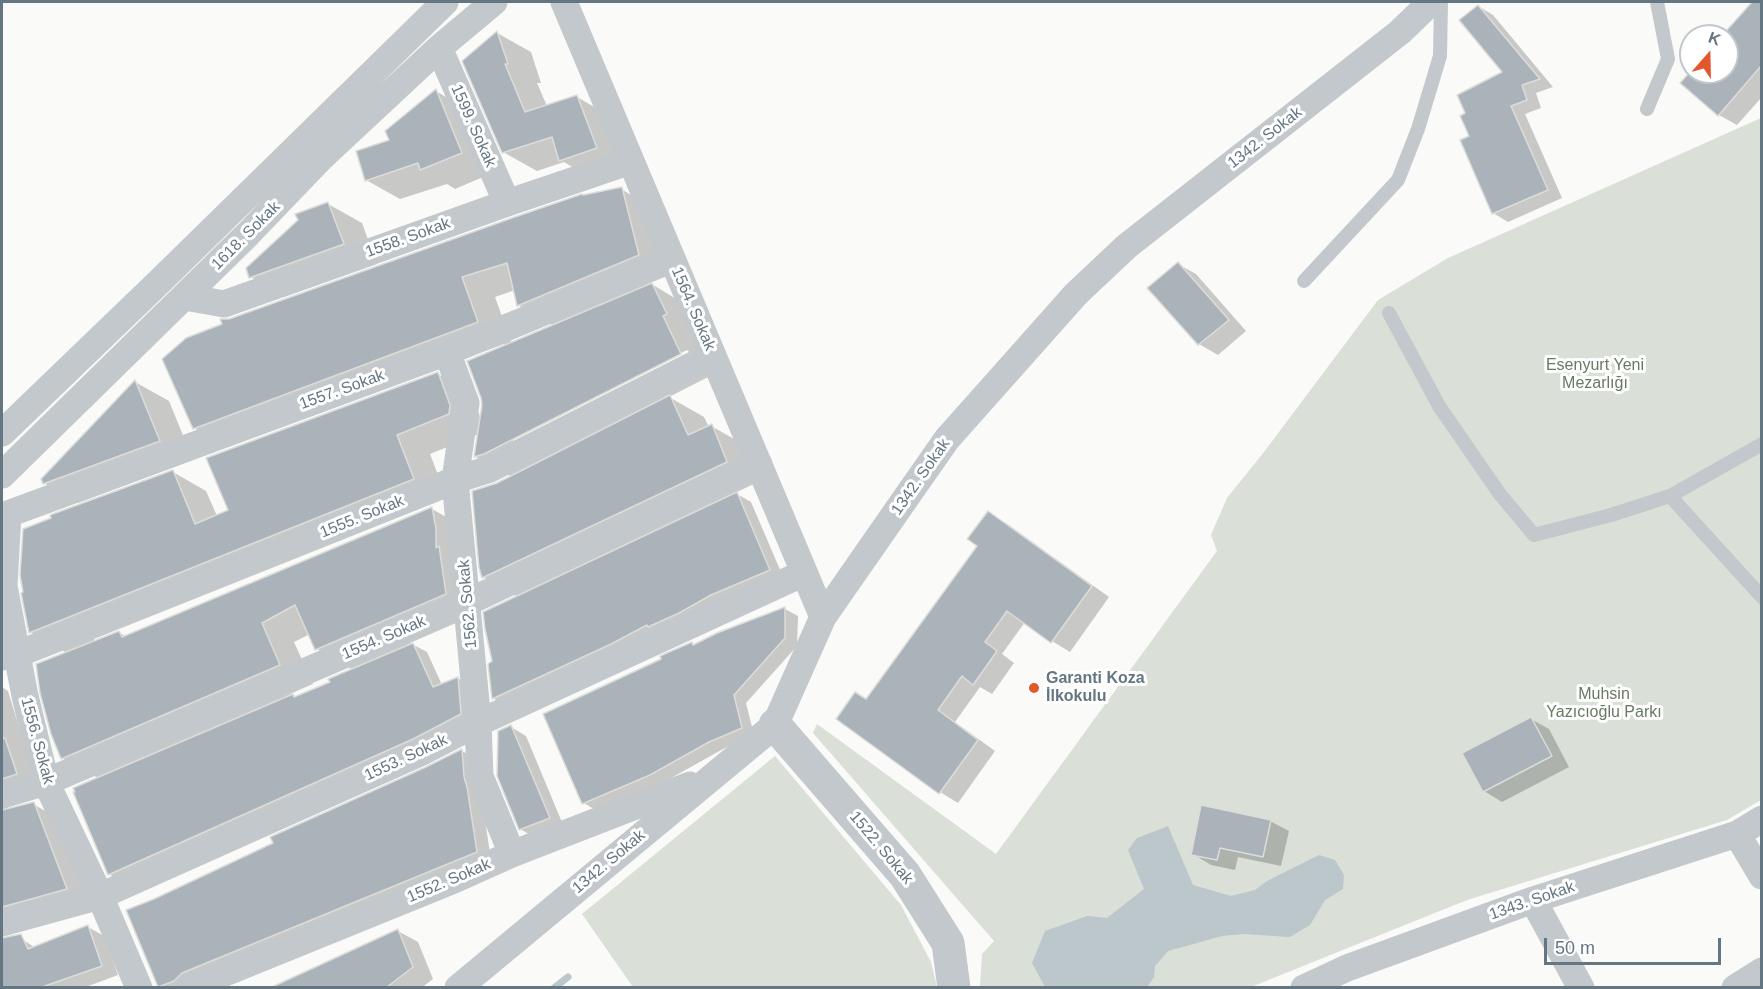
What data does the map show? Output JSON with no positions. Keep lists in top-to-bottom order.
{
  "streets": {
    "street": [
      "1599. Sokak",
      "1342. Sokak",
      "1618. Sokak",
      "1558. Sokak",
      "1564. Sokak",
      "1557. Sokak",
      "1555. Sokak",
      "1562. Sokak",
      "1554. Sokak",
      "1556. Sokak",
      "1553. Sokak",
      "1522. Sokak",
      "1552. Sokak",
      "1343. Sokak"
    ]
  },
  "crossings": [
    ["1599. Sokak", "1618. Sokak"],
    ["1599. Sokak", "1558. Sokak"],
    ["1342. Sokak", "1564. Sokak"],
    ["1342. Sokak", "1522. Sokak"],
    ["1342. Sokak", "1552. Sokak"],
    ["1618. Sokak", "1558. Sokak"],
    ["1558. Sokak", "1564. Sokak"],
    ["1564. Sokak", "1557. Sokak"],
    ["1564. Sokak", "1555. Sokak"],
    ["1564. Sokak", "1554. Sokak"],
    ["1564. Sokak", "1553. Sokak"],
    ["1557. Sokak", "1562. Sokak"],
    ["1557. Sokak", "1556. Sokak"],
    ["1555. Sokak", "1562. Sokak"],
    ["1555. Sokak", "1556. Sokak"],
    ["1562. Sokak", "1554. Sokak"],
    ["1562. Sokak", "1553. Sokak"],
    ["1562. Sokak", "1552. Sokak"],
    ["1554. Sokak", "1556. Sokak"],
    ["1556. Sokak", "1553. Sokak"]
  ],
  "parks": ["Esenyurt Yeni Mezarlığı", "Muhsin Yazıcıoğlu Parkı"],
  "places": ["Garanti Koza İlkokulu"],
  "scale_bar": "50 m",
  "north": "top"
}
